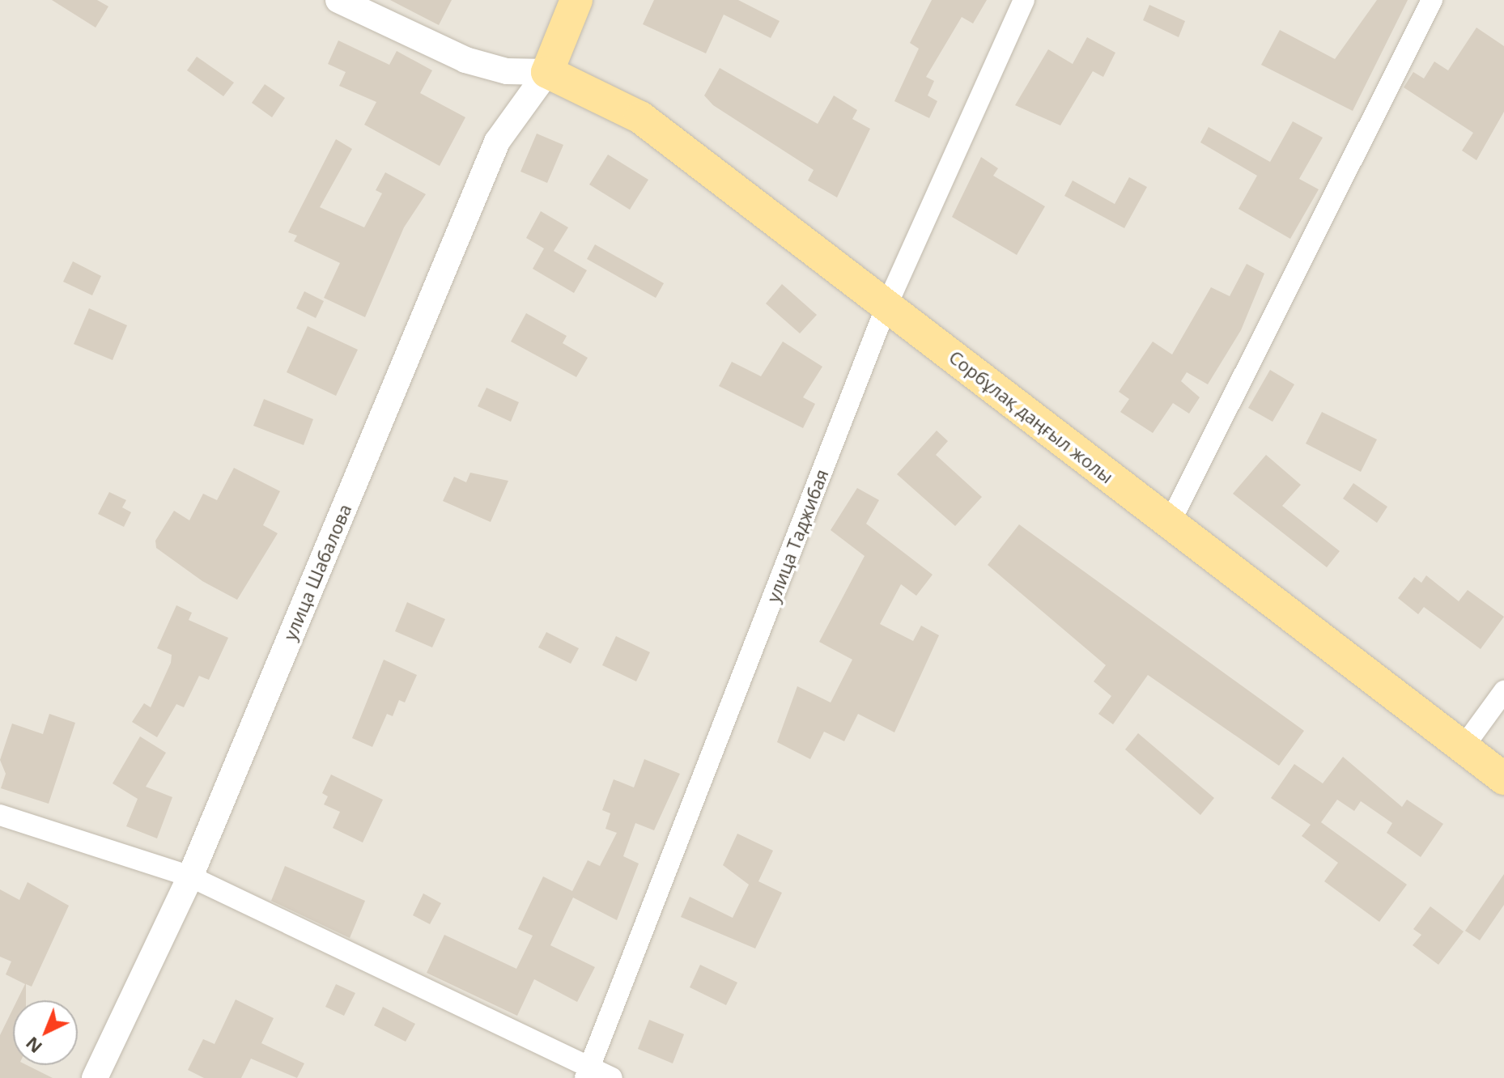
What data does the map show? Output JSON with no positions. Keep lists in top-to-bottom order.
{
  "streets": {
    "main road": ["Сорбұлақ даңғыл жолы"],
    "street": ["улица Таджибая", "улица Шабалова"]
  },
  "crossings": [
    ["Сорбұлақ даңғыл жолы", "улица Таджибая"],
    ["Сорбұлақ даңғыл жолы", "улица Шабалова"]
  ],
  "north": "bottom left"
}
